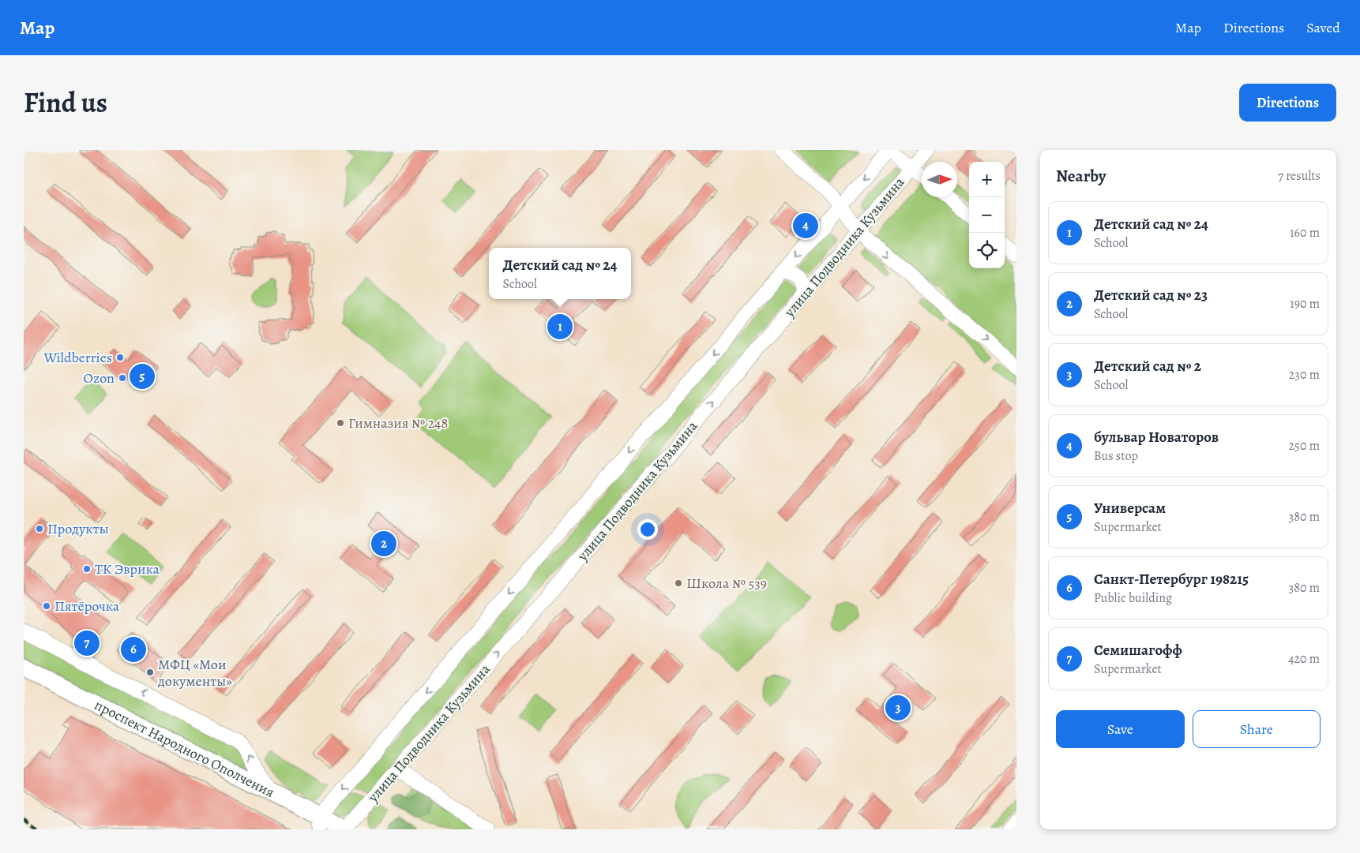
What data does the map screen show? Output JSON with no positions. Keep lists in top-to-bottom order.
{
  "streets": {
    "main road": ["проспект Народного Ополчения"],
    "street": ["улица Подводника Кузьмина"]
  },
  "crossings": [
    ["улица Подводника Кузьмина", "проспект Народного Ополчения"]
  ],
  "places": [
    "Wildberries",
    "Ozon",
    "Гимназия № 248",
    "Продукты",
    "ТК Эврика",
    "Школа № 539",
    "Пятёрочка",
    "МФЦ «Мои документы»"
  ],
  "north": "right",
  "page": {
    "header": "Map",
    "nav": ["Map", "Directions", "Saved"],
    "title": "Find us",
    "buttons": [
      "Directions",
      ["Save", "Share"]
    ],
    "heading": ["Nearby", "7 results"],
    "map_buttons": ["+", "−"],
    "list": [
      {
        "mark": "1",
        "name": "Детский сад № 24",
        "note": "School",
        "value": "160 m"
      },
      {
        "mark": "2",
        "name": "Детский сад № 23",
        "note": "School",
        "value": "190 m"
      },
      {
        "mark": "3",
        "name": "Детский сад № 2",
        "note": "School",
        "value": "230 m"
      },
      {
        "mark": "4",
        "name": "бульвар Новаторов",
        "note": "Bus stop",
        "value": "250 m"
      },
      {
        "mark": "5",
        "name": "Универсам",
        "note": "Supermarket",
        "value": "380 m"
      },
      {
        "mark": "6",
        "name": "Санкт-Петербург 198215",
        "note": "Public building",
        "value": "380 m"
      },
      {
        "mark": "7",
        "name": "Семишагофф",
        "note": "Supermarket",
        "value": "420 m"
      }
    ],
    "pins": [
      "4",
      "1",
      "5",
      "2",
      "7",
      "6",
      "3"
    ],
    "popup": ["Детский сад № 24", "School"]
  }
}
